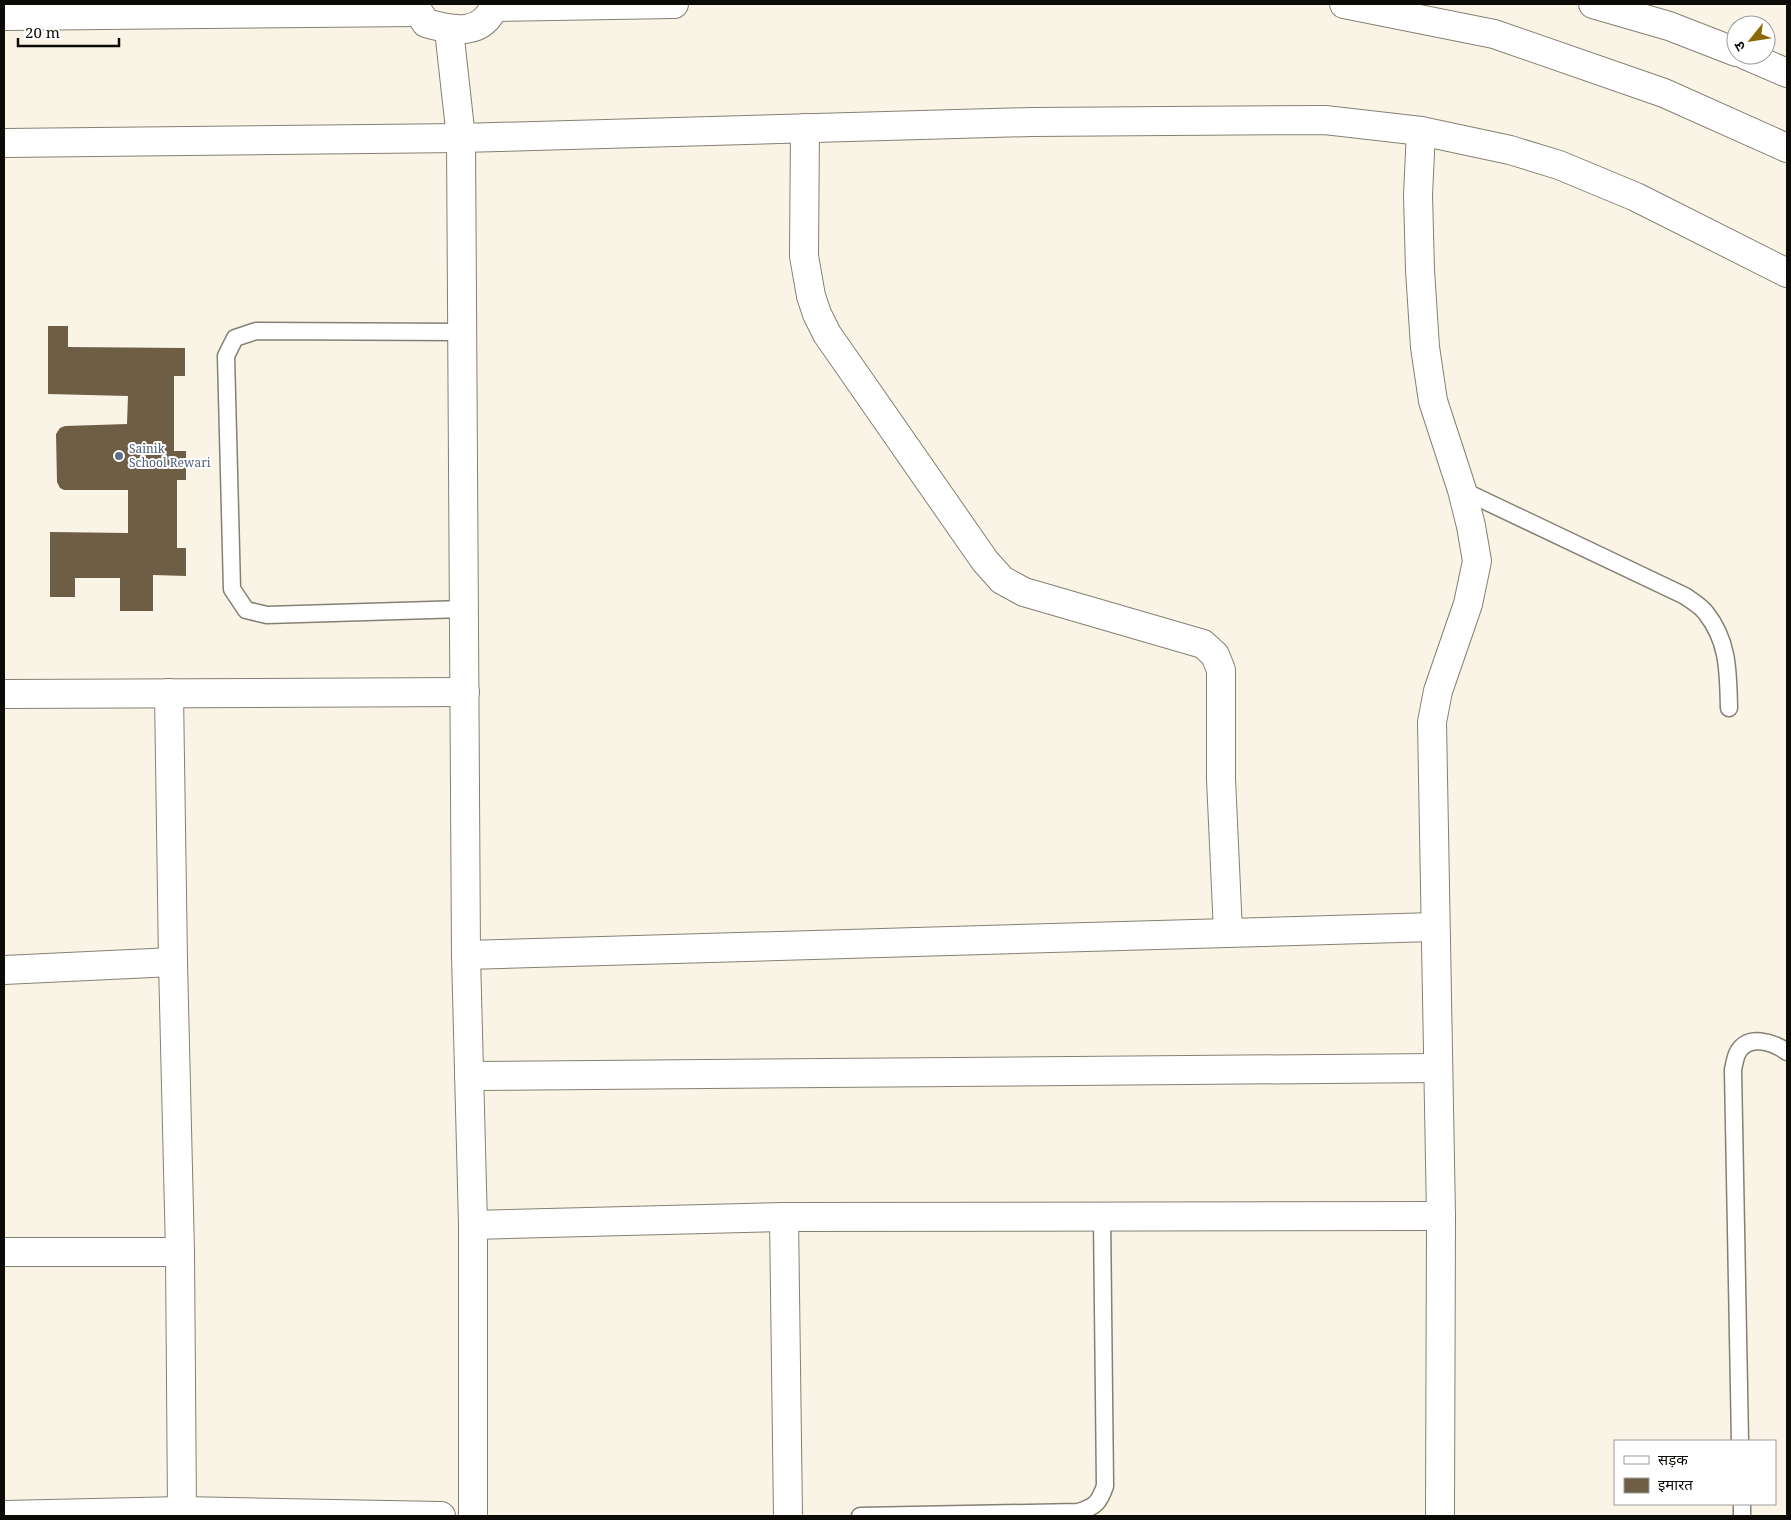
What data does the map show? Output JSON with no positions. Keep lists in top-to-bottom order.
{
  "places": ["Sainik School Rewari"],
  "legend": ["सड़क", "इमारत"],
  "scale_bar": "20 m",
  "north": "bottom left"
}
